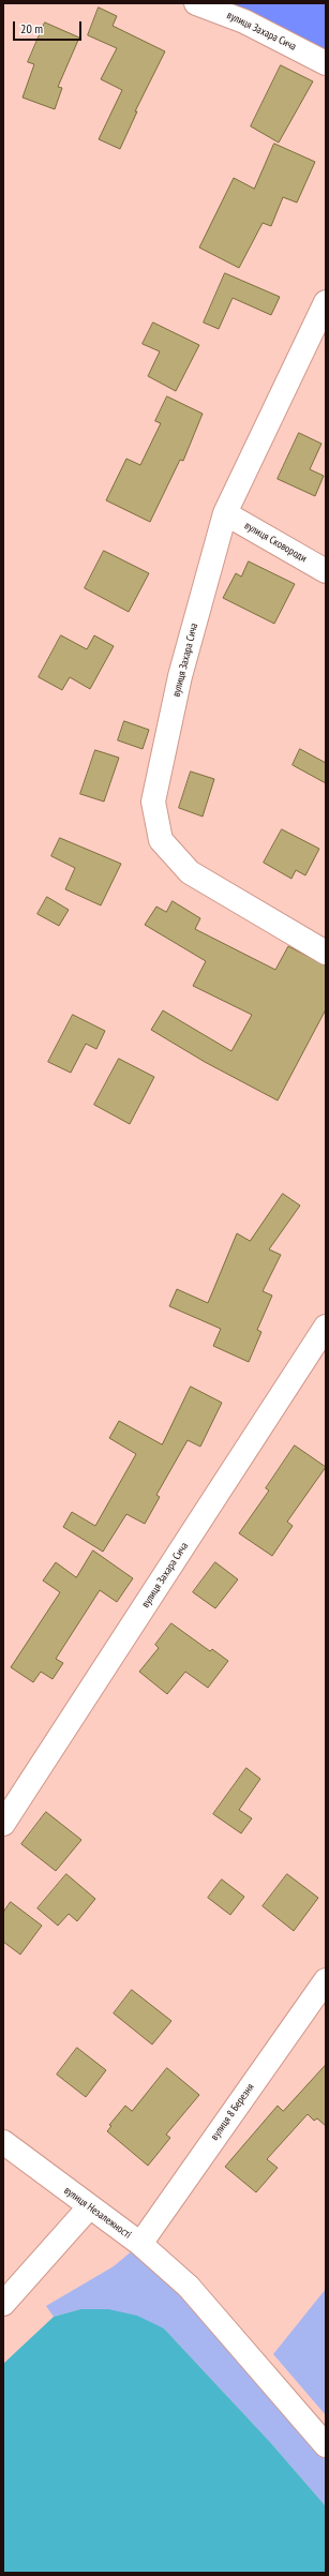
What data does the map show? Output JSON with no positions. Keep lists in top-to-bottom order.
{
  "streets": {
    "street": [
      "вулиця Захара Сича",
      "вулиця Сковороди",
      "вулиця 8 Березня",
      "вулиця Незалежності"
    ]
  },
  "crossings": [
    ["вулиця Захара Сича", "вулиця Сковороди"],
    ["вулиця 8 Березня", "вулиця Незалежності"]
  ],
  "scale_bar": "20 m"
}
